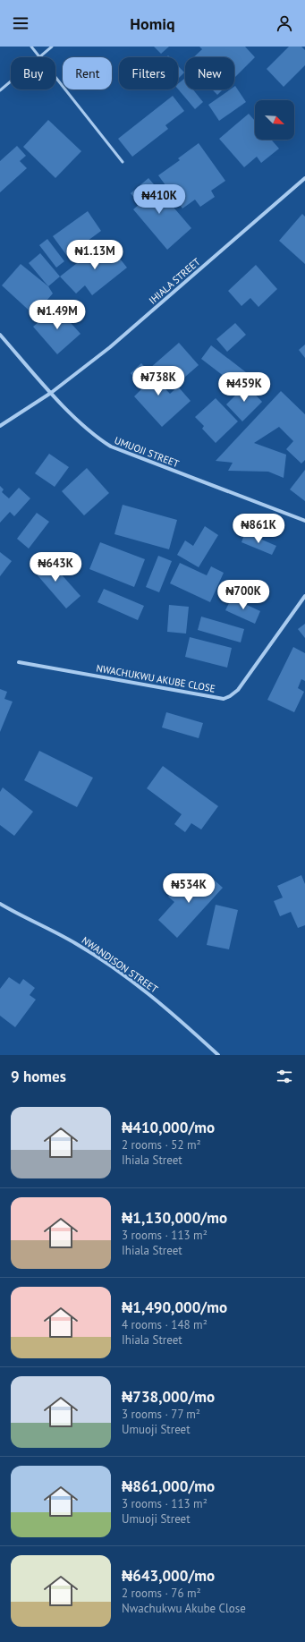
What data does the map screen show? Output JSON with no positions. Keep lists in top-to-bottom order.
{
  "streets": {
    "street": [
      "IHIALA STREET",
      "UMUOJI STREET",
      "NWACHUKWU AKUBE CLOSE",
      "NWANDISON STREET"
    ]
  },
  "crossings": [
    ["IHIALA STREET", "UMUOJI STREET"]
  ],
  "north": "bottom right",
  "page": {
    "header": "Homiq",
    "chip": [
      "Buy",
      "Rent",
      "Filters",
      "New"
    ],
    "price": [
      "₦410K",
      "₦1.13M",
      "₦1.49M",
      "₦738K",
      "₦459K",
      "₦861K",
      "₦643K",
      "₦700K",
      "₦534K"
    ],
    "heading": "9 homes",
    "list": [
      {
        "name": "₦410,000/mo",
        "note": "2 rooms · 52 m² · Ihiala Street"
      },
      {
        "name": "₦1,130,000/mo",
        "note": "3 rooms · 113 m² · Ihiala Street"
      },
      {
        "name": "₦1,490,000/mo",
        "note": "4 rooms · 148 m² · Ihiala Street"
      },
      {
        "name": "₦738,000/mo",
        "note": "3 rooms · 77 m² · Umuoji Street"
      },
      {
        "name": "₦861,000/mo",
        "note": "3 rooms · 113 m² · Umuoji Street"
      },
      {
        "name": "₦643,000/mo",
        "note": "2 rooms · 76 m² · Nwachukwu Akube Close"
      }
    ]
  }
}
